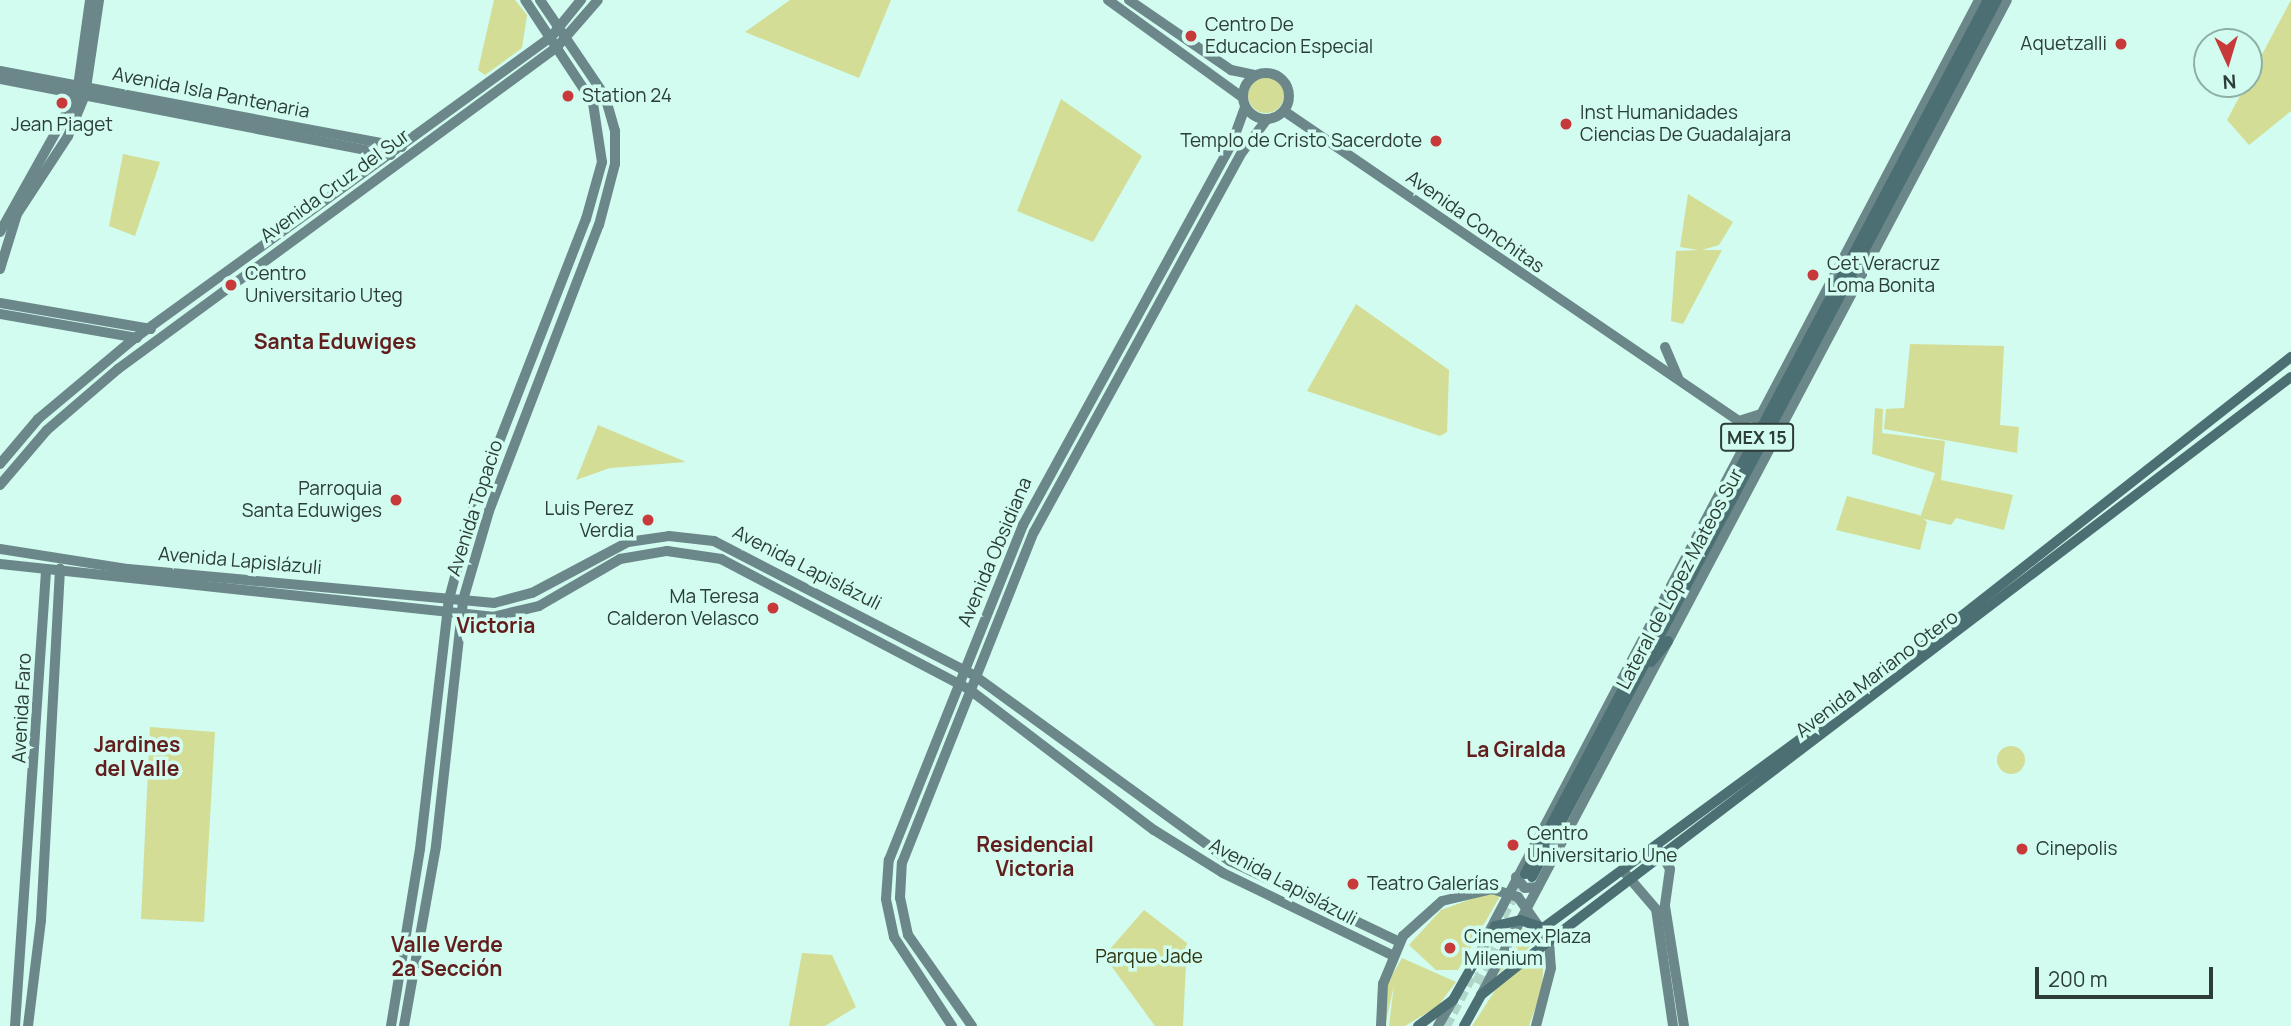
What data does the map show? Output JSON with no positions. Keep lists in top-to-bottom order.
{
  "streets": {
    "main road": ["MEX 15", "Lateral de López Mateos Sur", "Avenida Mariano Otero"],
    "street": [
      "Avenida Isla Pantenaria",
      "Avenida Cruz del Sur",
      "Avenida Conchitas",
      "Avenida Topacio",
      "Avenida Obsidiana",
      "Avenida Lapislázuli",
      "Avenida Faro"
    ]
  },
  "crossings": [
    ["Avenida Isla Pantenaria", "Avenida Cruz del Sur"],
    ["Avenida Cruz del Sur", "Avenida Topacio"],
    ["Avenida Conchitas", "Avenida Obsidiana"],
    ["MEX 15", "Lateral de López Mateos Sur"],
    ["Avenida Topacio", "Avenida Lapislázuli"],
    ["Avenida Obsidiana", "Avenida Lapislázuli"],
    ["Avenida Lapislázuli", "Avenida Faro"],
    ["Lateral de López Mateos Sur", "Avenida Mariano Otero"]
  ],
  "districts": [
    "Santa Eduwiges",
    "Victoria",
    "Jardines del Valle",
    "La Giralda",
    "Residencial Victoria",
    "Valle Verde 2a Sección"
  ],
  "parks": ["Parque Jade"],
  "places": [
    "Centro De Educacion Especial",
    "Aquetzalli",
    "Station 24",
    "Jean Piaget",
    "Inst Humanidades Ciencias De Guadalajara",
    "Templo de Cristo Sacerdote",
    "Cet Veracruz Loma Bonita",
    "Centro Universitario Uteg",
    "Parroquia Santa Eduwiges",
    "Luis Perez Verdia",
    "Ma Teresa Calderon Velasco",
    "Centro Universitario Une",
    "Cinepolis",
    "Teatro Galerías",
    "Cinemex Plaza Milenium"
  ],
  "scale_bar": "200 m",
  "north": "bottom"
}
